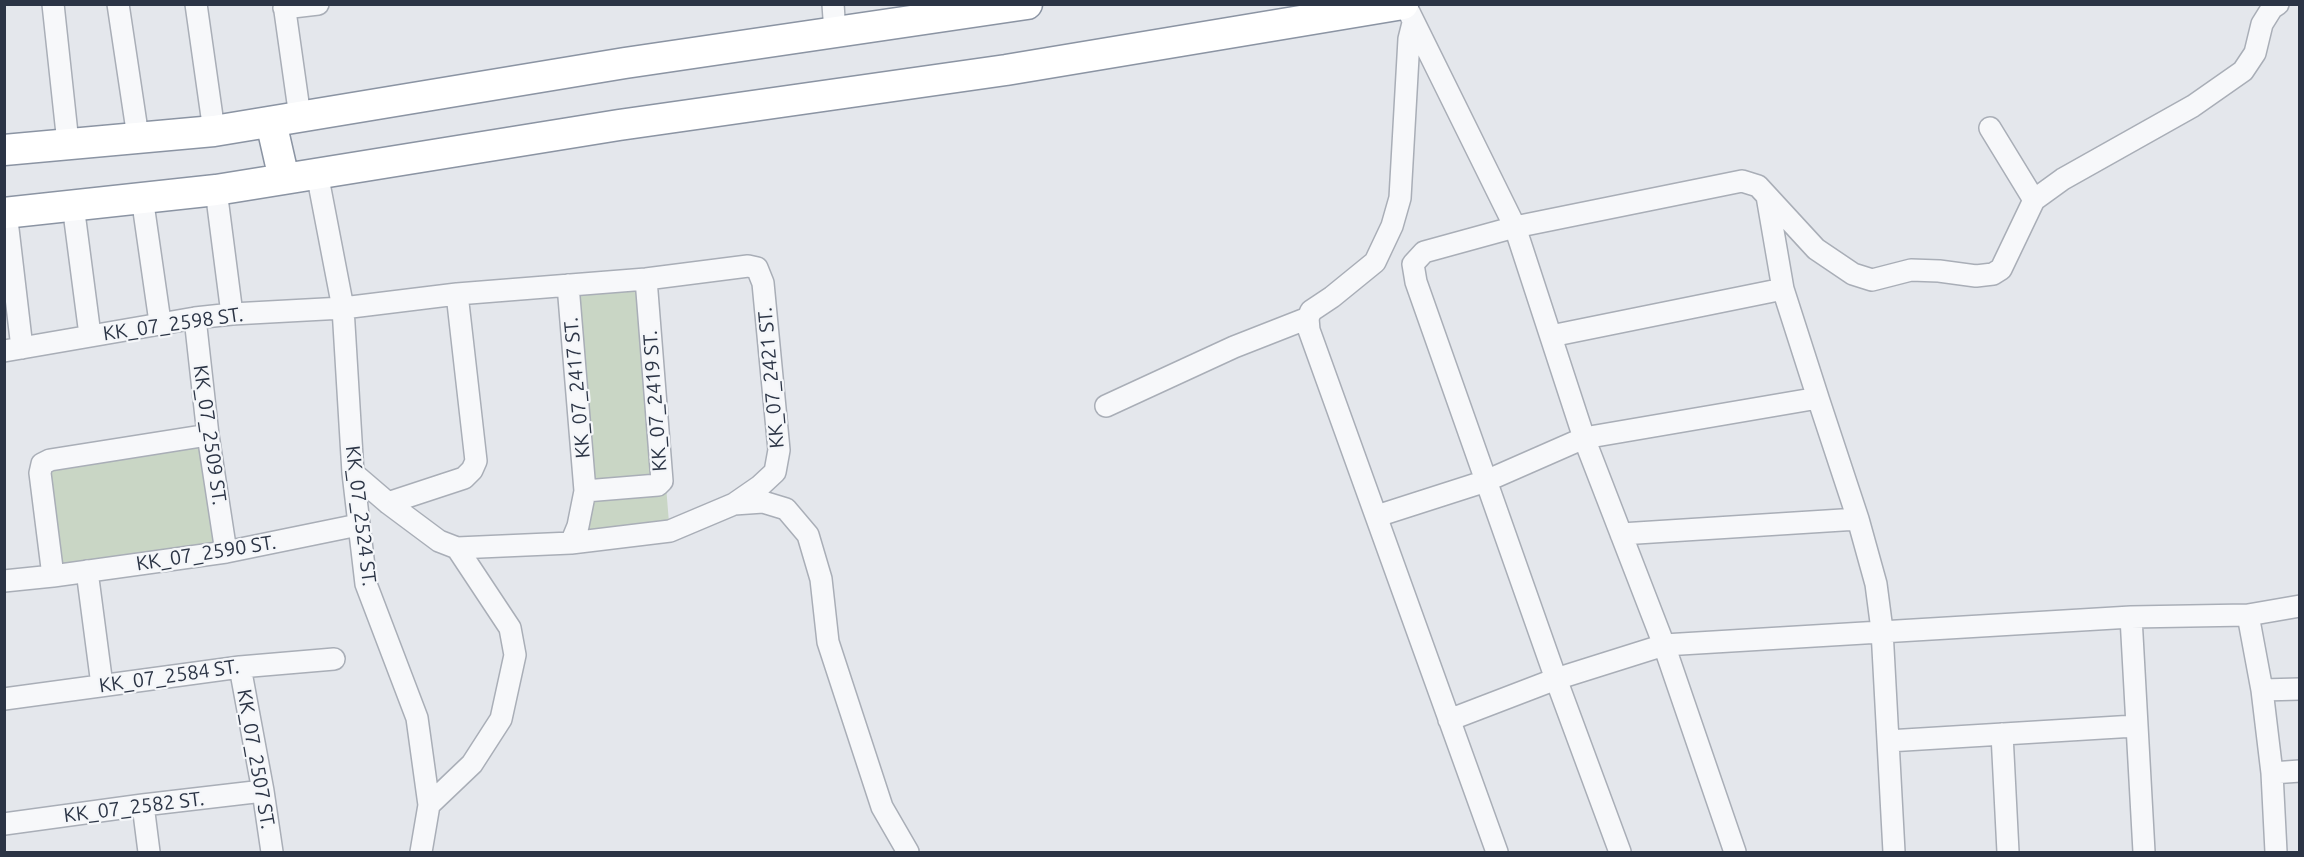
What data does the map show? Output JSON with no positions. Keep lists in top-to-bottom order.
{
  "streets": {
    "street": [
      "KK_07_2598 ST.",
      "KK_07_2421 ST.",
      "KK_07_2417 ST.",
      "KK_07_2419 ST.",
      "KK_07_2509 ST.",
      "KK_07_2524 ST.",
      "KK_07_2590 ST.",
      "KK_07_2584 ST.",
      "KK_07_2507 ST.",
      "KK_07_2582 ST."
    ]
  },
  "crossings": [
    ["KK_07_2598 ST.", "KK_07_2421 ST."],
    ["KK_07_2598 ST.", "KK_07_2417 ST."],
    ["KK_07_2598 ST.", "KK_07_2419 ST."],
    ["KK_07_2598 ST.", "KK_07_2509 ST."],
    ["KK_07_2598 ST.", "KK_07_2524 ST."],
    ["KK_07_2417 ST.", "KK_07_2419 ST."],
    ["KK_07_2509 ST.", "KK_07_2590 ST."],
    ["KK_07_2524 ST.", "KK_07_2590 ST."],
    ["KK_07_2584 ST.", "KK_07_2507 ST."],
    ["KK_07_2507 ST.", "KK_07_2582 ST."]
  ]
}
